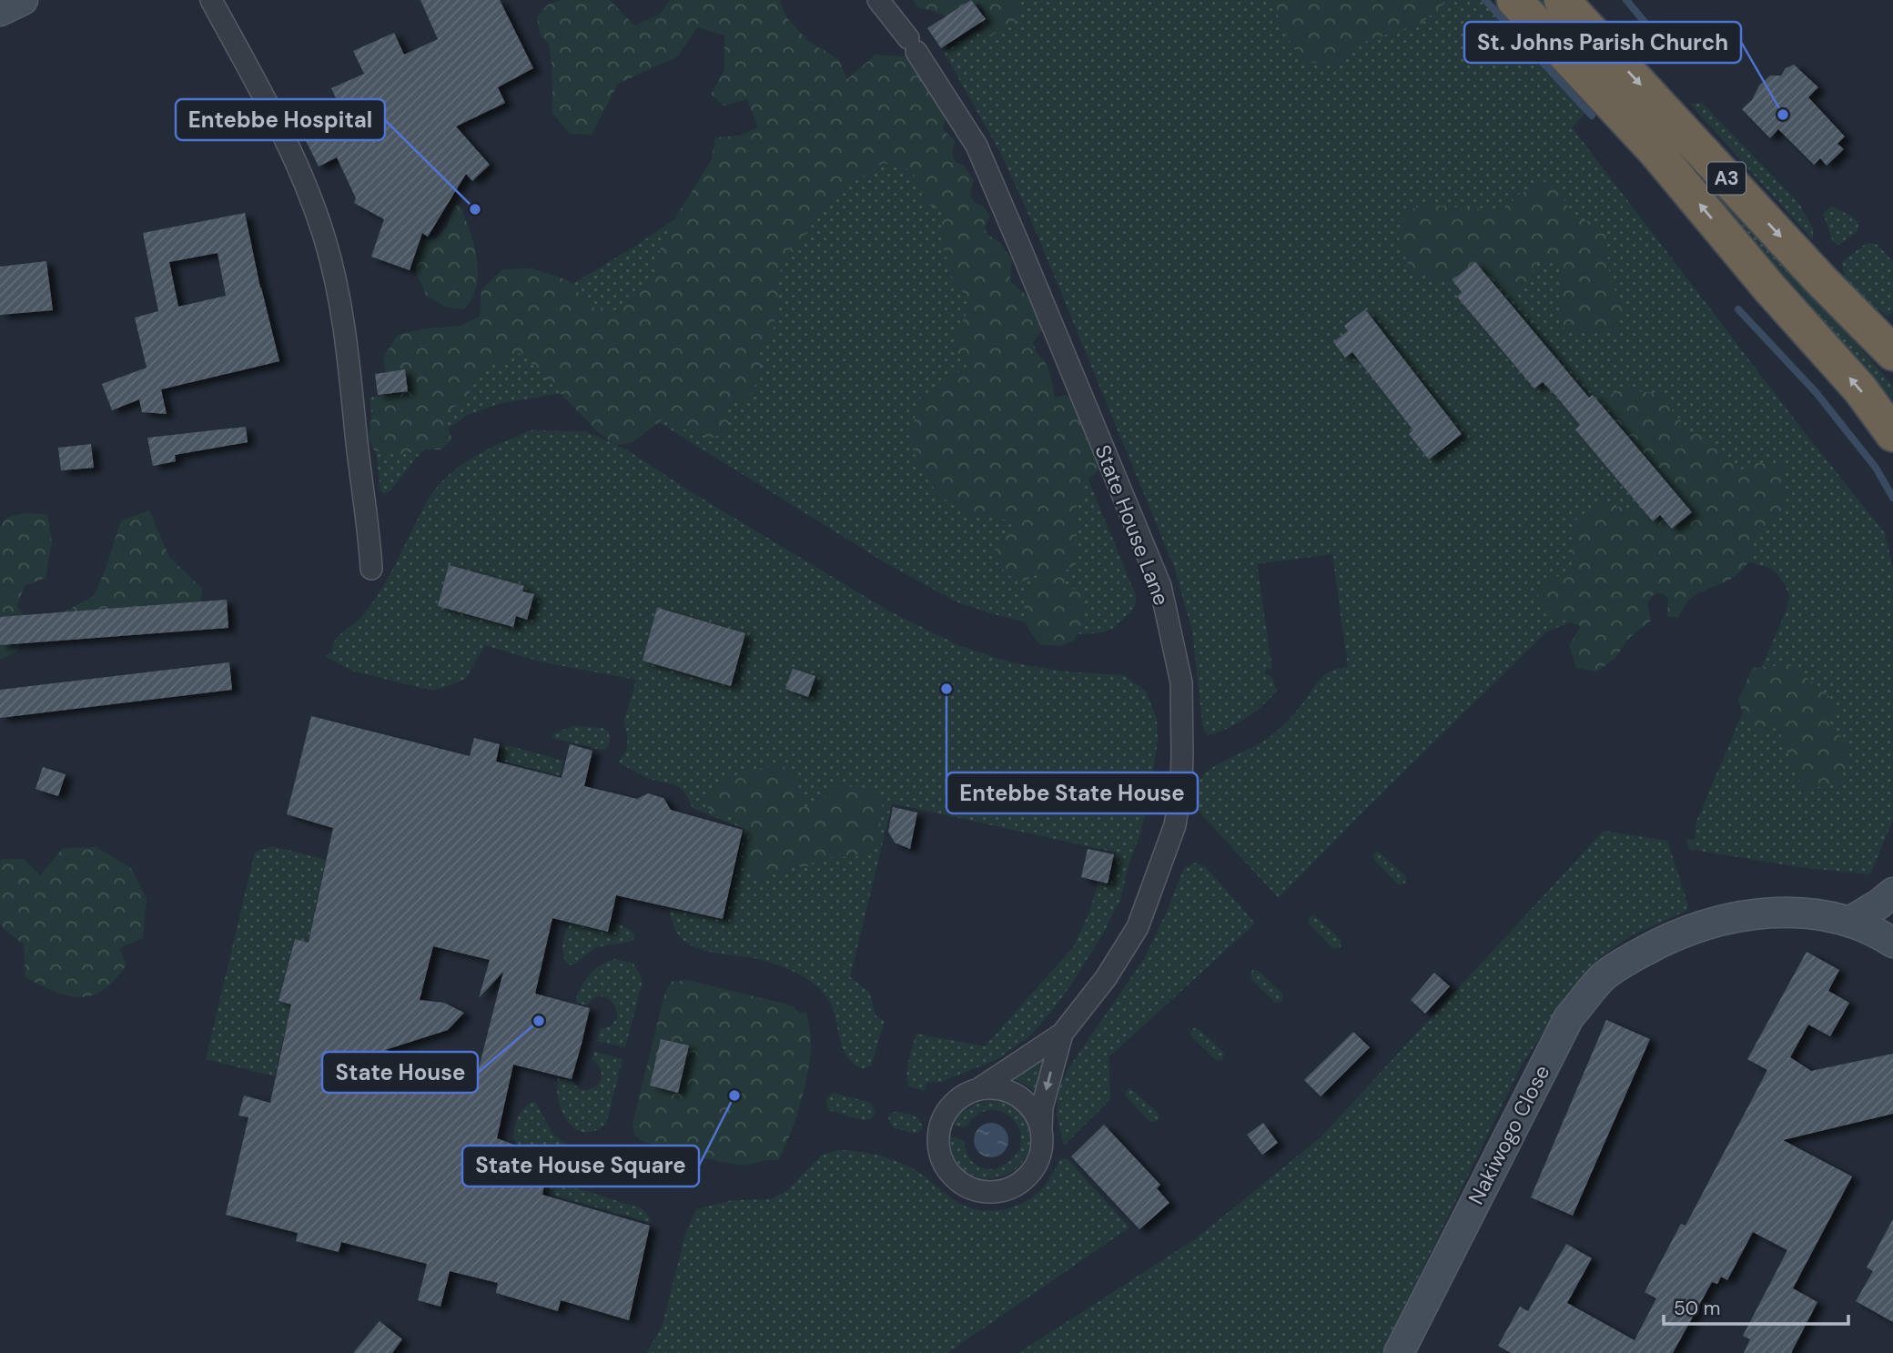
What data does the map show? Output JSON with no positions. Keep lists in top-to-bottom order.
{
  "streets": {
    "highway": ["A3"],
    "street": ["State House Lane", "Nakiwogo Close"]
  },
  "places": [
    "St. Johns Parish Church",
    "Entebbe Hospital",
    "Entebbe State House",
    "State House",
    "State House Square"
  ],
  "scale_bar": "50 m"
}
